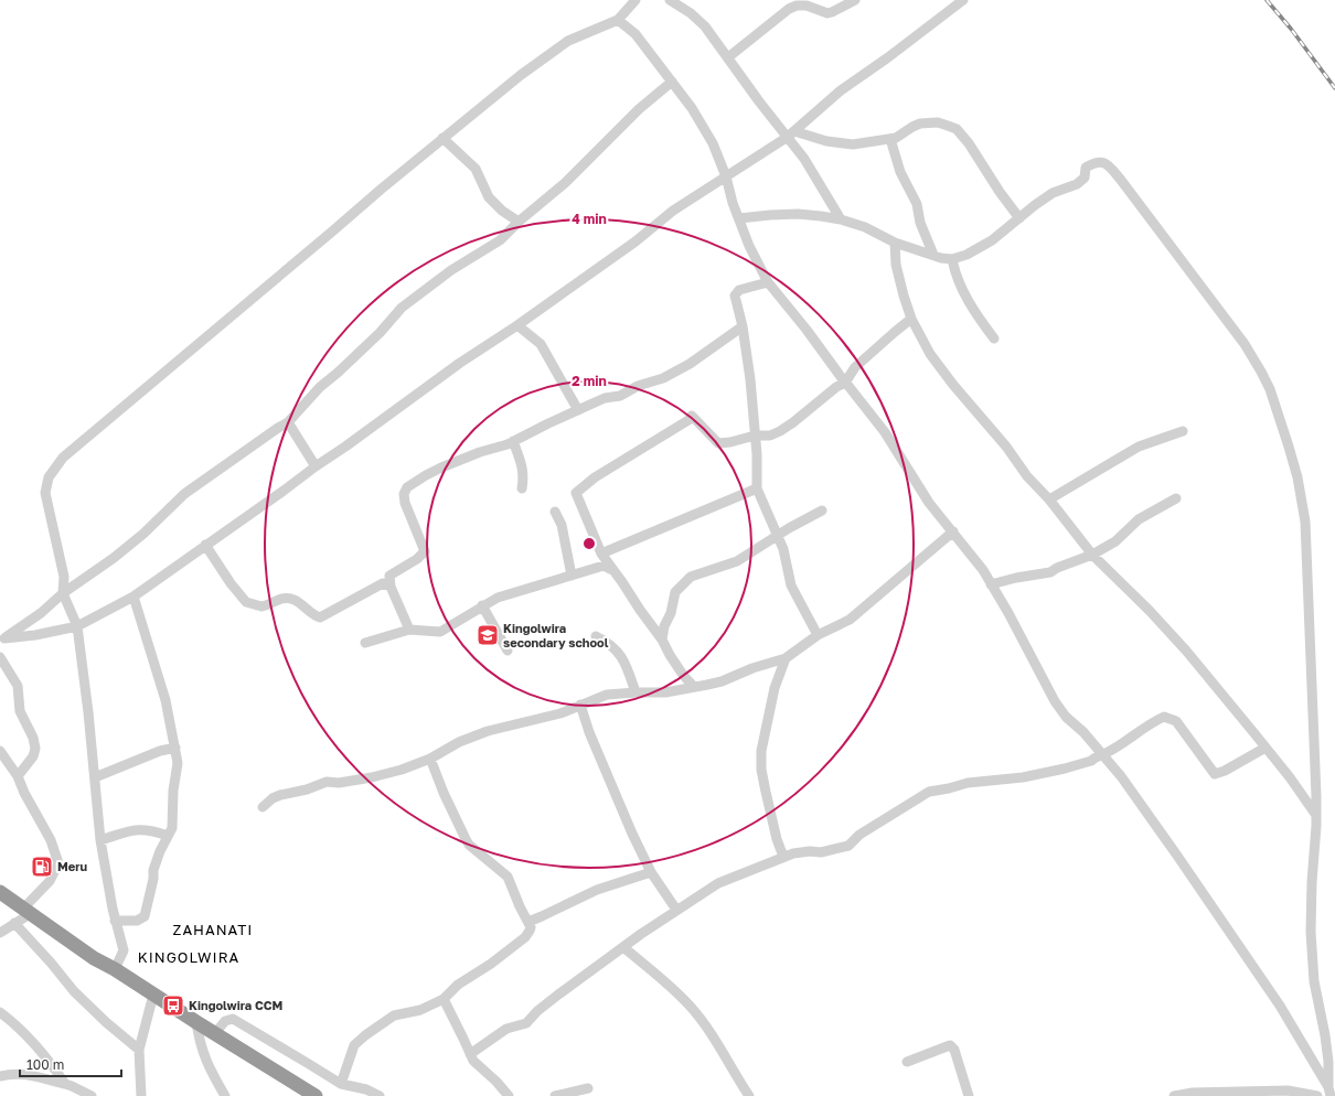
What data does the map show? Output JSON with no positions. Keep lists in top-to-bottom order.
{
  "districts": ["ZAHANATI", "KINGOLWIRA"],
  "places": {
    "school or university": ["Kingolwira secondary school"],
    "fuel station": ["Meru"],
    "bus stop": ["Kingolwira CCM"]
  },
  "scale_bar": "100 m",
  "rings": ["4 min", "2 min"]
}
